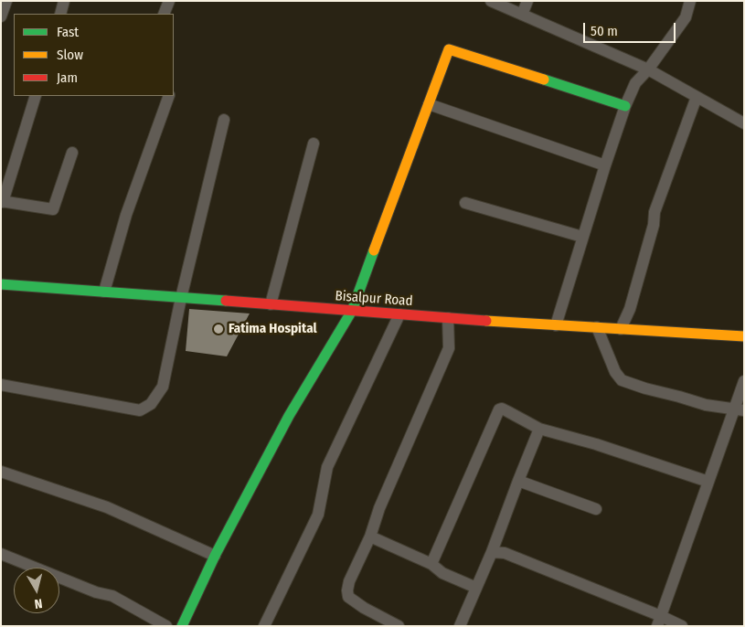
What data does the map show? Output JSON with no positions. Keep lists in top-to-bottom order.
{
  "streets": {
    "street": ["Bisalpur Road"]
  },
  "places": ["Fatima Hospital"],
  "legend": ["Fast", "Slow", "Jam"],
  "scale_bar": "50 m",
  "north": "bottom"
}
